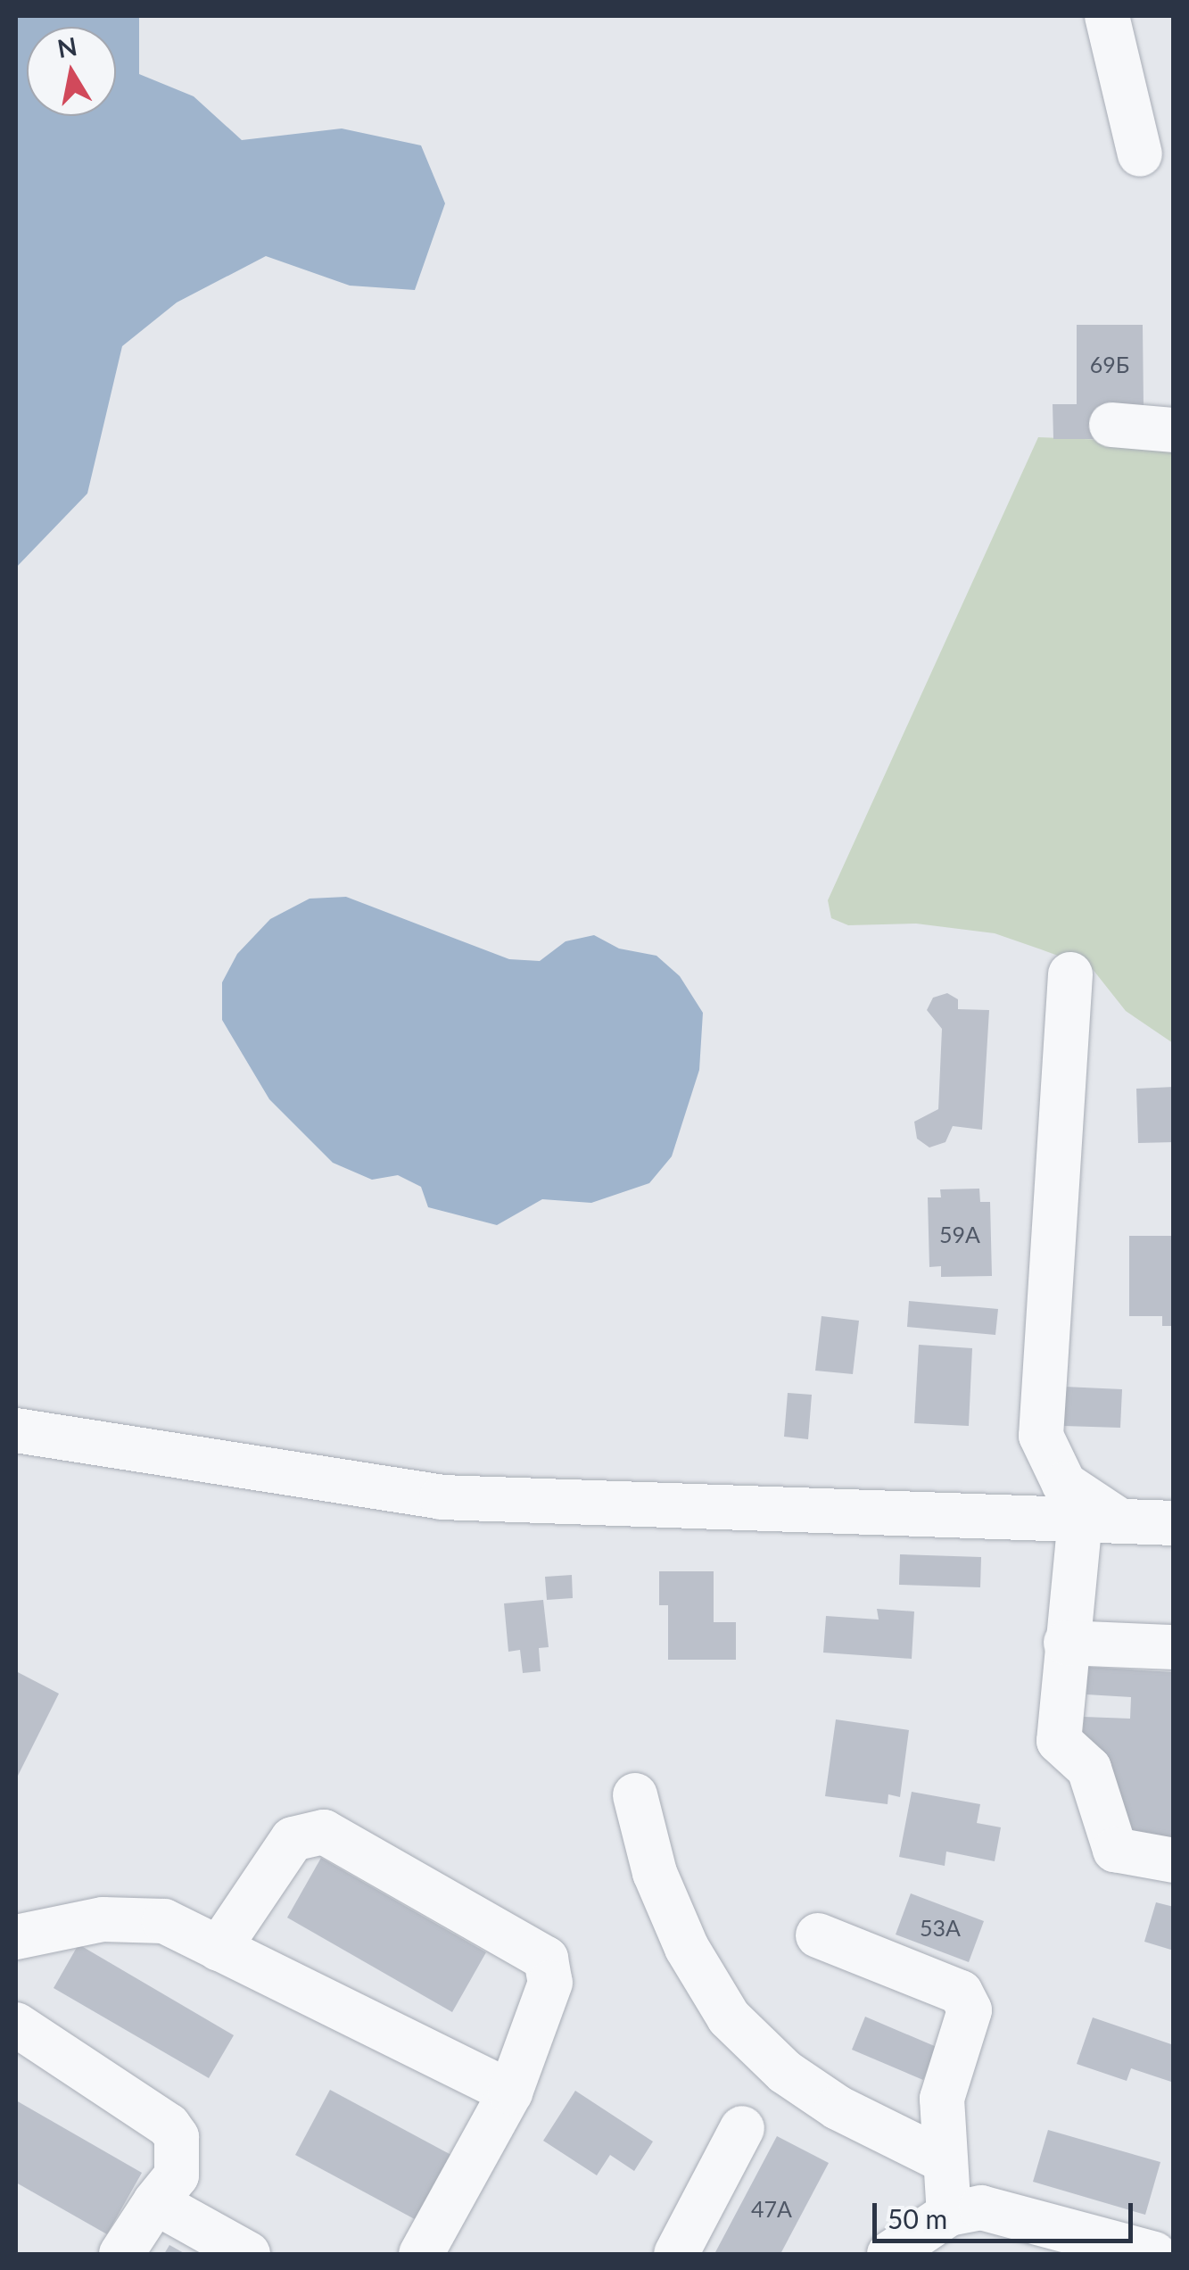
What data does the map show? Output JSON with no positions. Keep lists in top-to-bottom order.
{
  "house_numbers": [
    "69Б",
    "59А",
    "53А",
    "47А"
  ],
  "scale_bar": "50 m",
  "north": "top"
}
